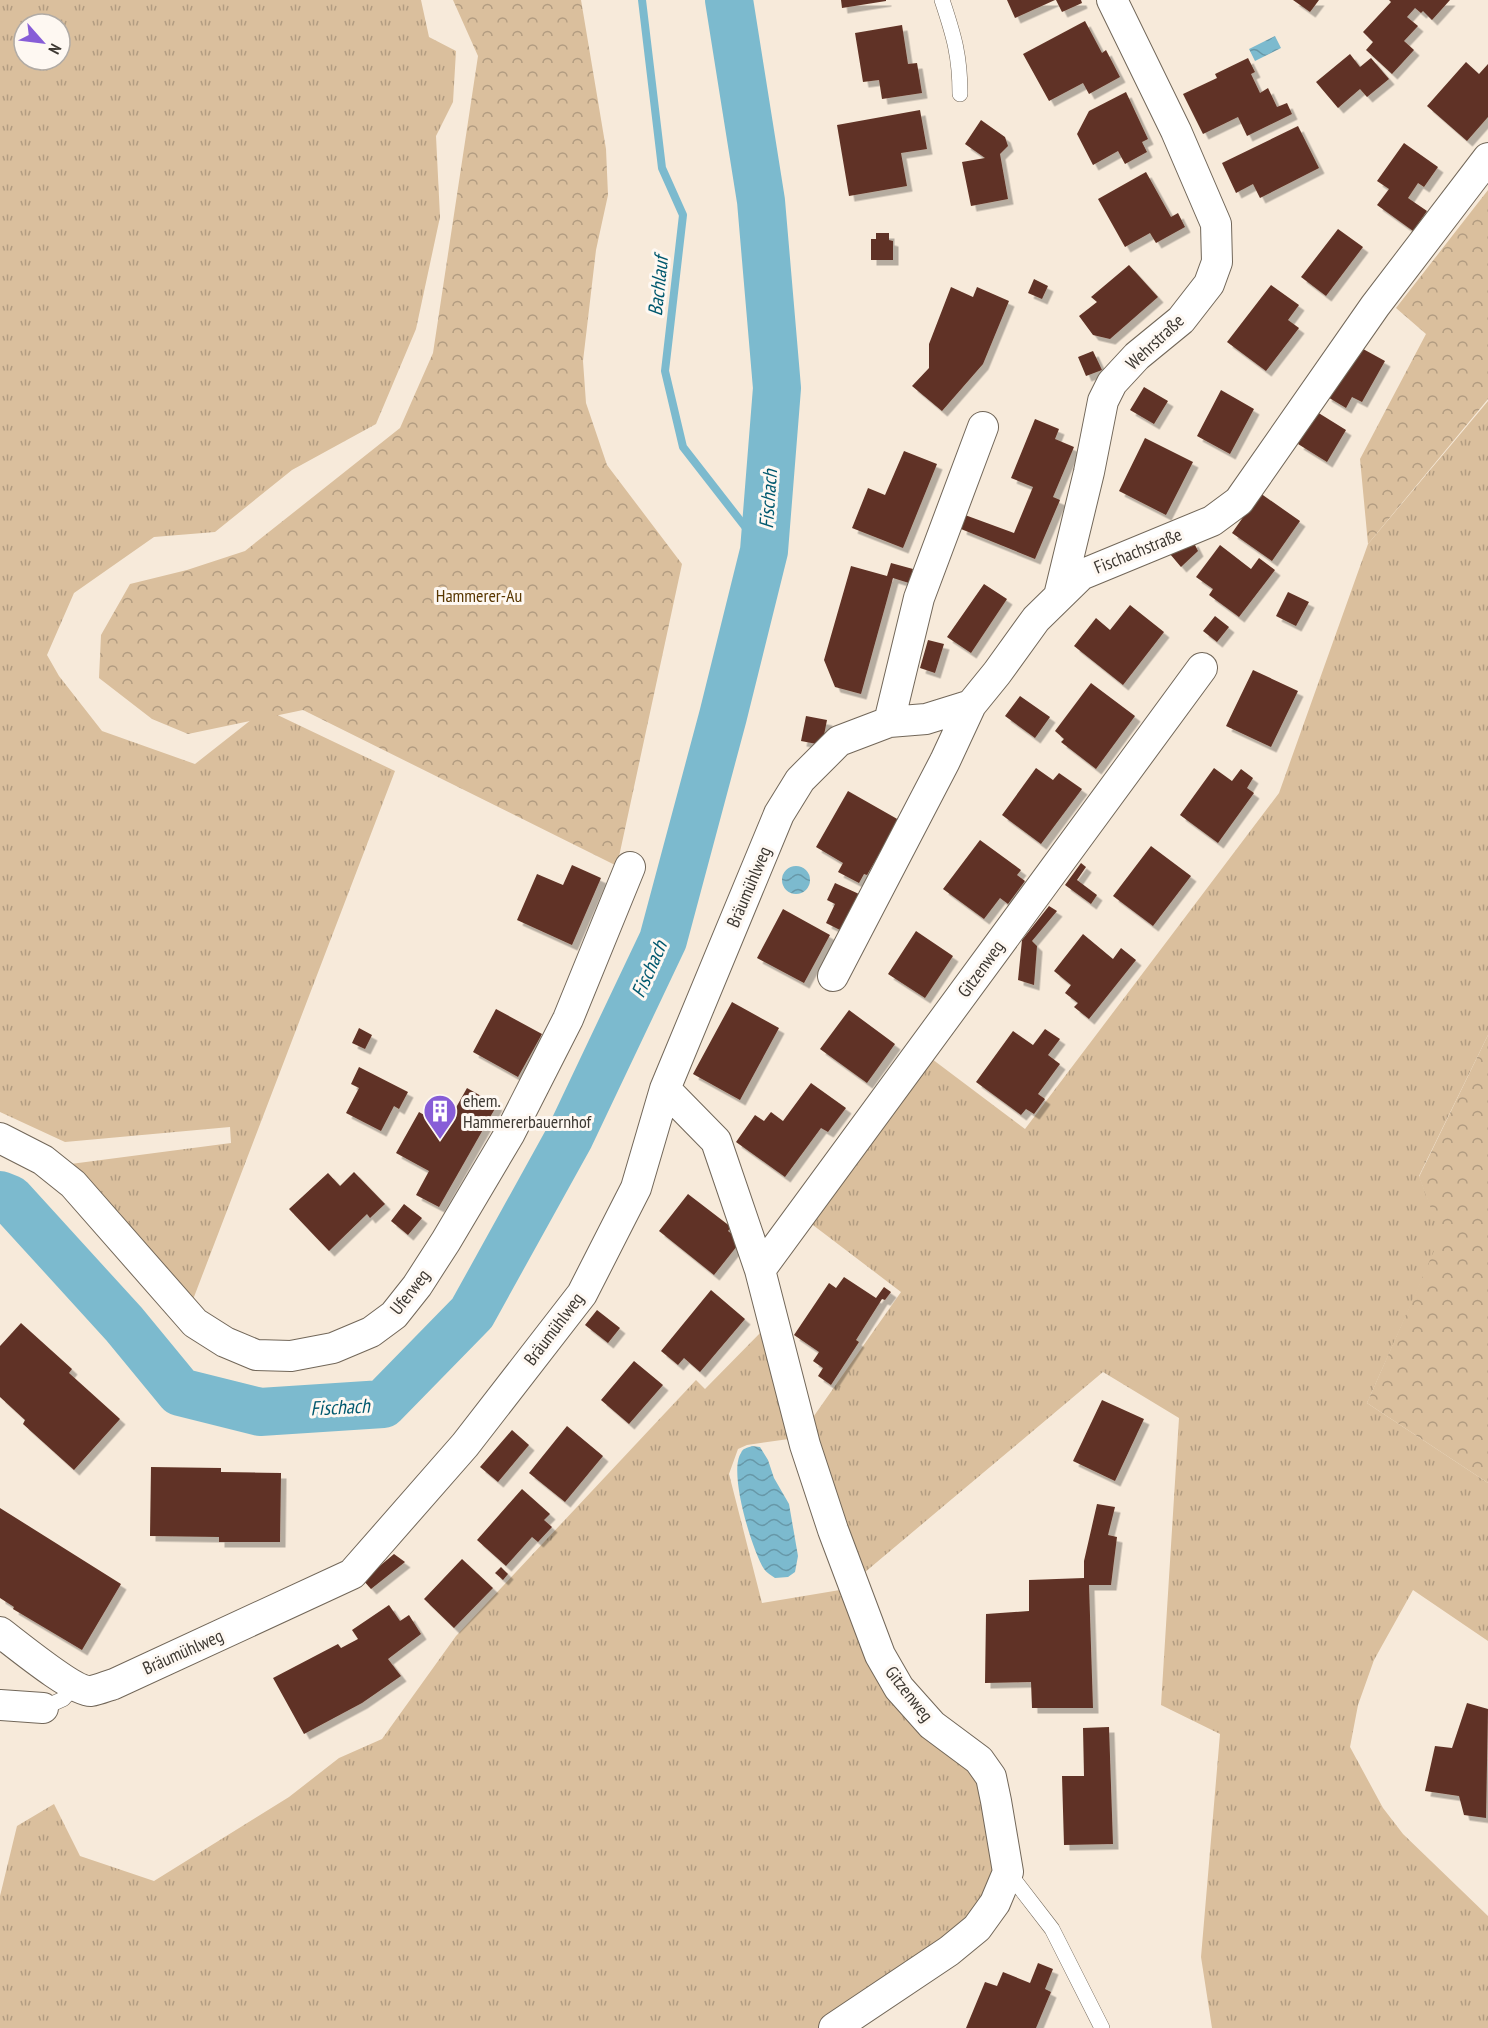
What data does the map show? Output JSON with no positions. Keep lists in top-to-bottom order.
{
  "streets": {
    "street": [
      "Wehrstraße",
      "Fischachstraße",
      "Bräumühlweg",
      "Gitzenweg",
      "Uferweg"
    ]
  },
  "crossings": [
    ["Wehrstraße", "Fischachstraße"],
    ["Fischachstraße", "Bräumühlweg"],
    ["Bräumühlweg", "Gitzenweg"]
  ],
  "water": ["Bachlauf", "Fischach"],
  "parks": ["Hammerer-Au"],
  "places": {
    "building": ["ehem. Hammererbauernhof"]
  },
  "north": "bottom right"
}
